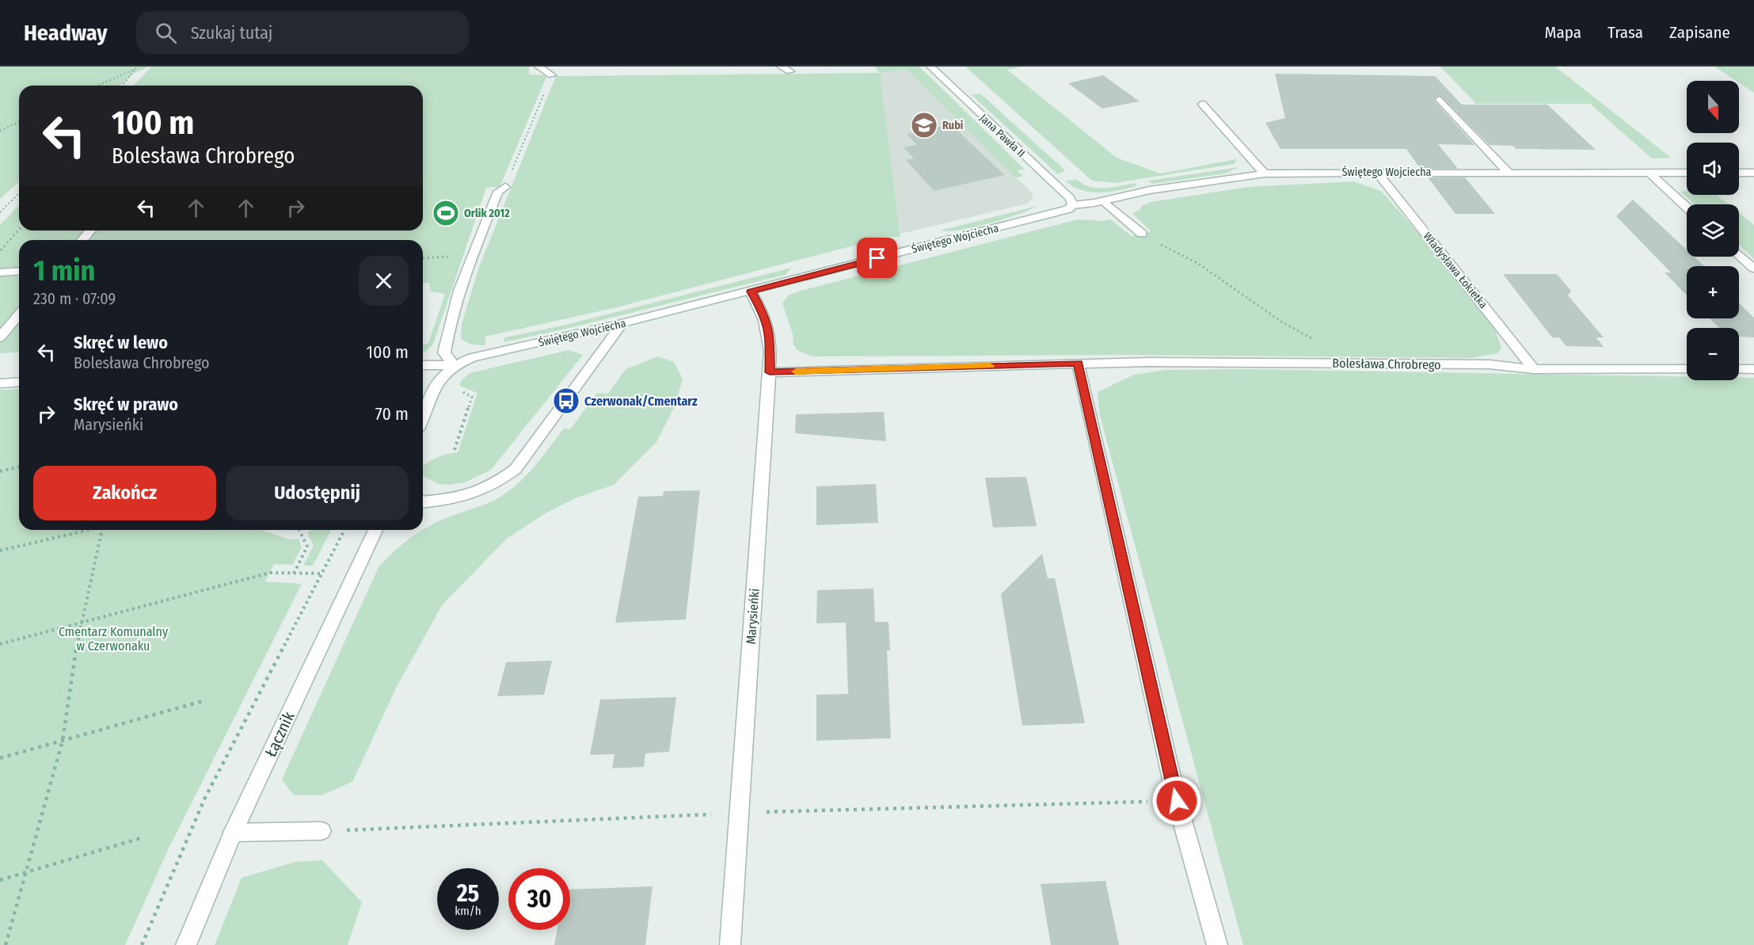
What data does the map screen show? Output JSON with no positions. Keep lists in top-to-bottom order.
{
  "streets": {
    "street": [
      "Jana Pawła II",
      "Świętego Wojciecha",
      "Władysława Łokietka",
      "Bolesława Chrobrego",
      "Marysieńki",
      "Łącznik"
    ]
  },
  "crossings": [
    ["Jana Pawła II", "Świętego Wojciecha"],
    ["Świętego Wojciecha", "Władysława Łokietka"],
    ["Świętego Wojciecha", "Marysieńki"],
    ["Władysława Łokietka", "Bolesława Chrobrego"],
    ["Bolesława Chrobrego", "Marysieńki"]
  ],
  "parks": ["Cmentarz Komunalny w Czerwonaku"],
  "places": {
    "school or university": ["Rubi"],
    "sports": ["Orlik 2012"],
    "bus stop": ["Czerwonak/Cmentarz"]
  },
  "north": "bottom",
  "page": {
    "header": "Headway",
    "search": "Szukaj tutaj",
    "nav": ["Mapa", "Trasa", "Zapisane"],
    "map_buttons": ["+", "−"],
    "turn": ["100 m", "Bolesława Chrobrego"],
    "heading": ["1 min", "230 m · 07:09"],
    "list": [
      {
        "name": "Skręć w lewo",
        "note": "Bolesława Chrobrego",
        "value": "100 m"
      },
      {
        "name": "Skręć w prawo",
        "note": "Marysieńki",
        "value": "70 m"
      }
    ],
    "buttons": ["Zakończ", "Udostępnij"],
    "speed": "25 km/h",
    "limit": "30"
  }
}
